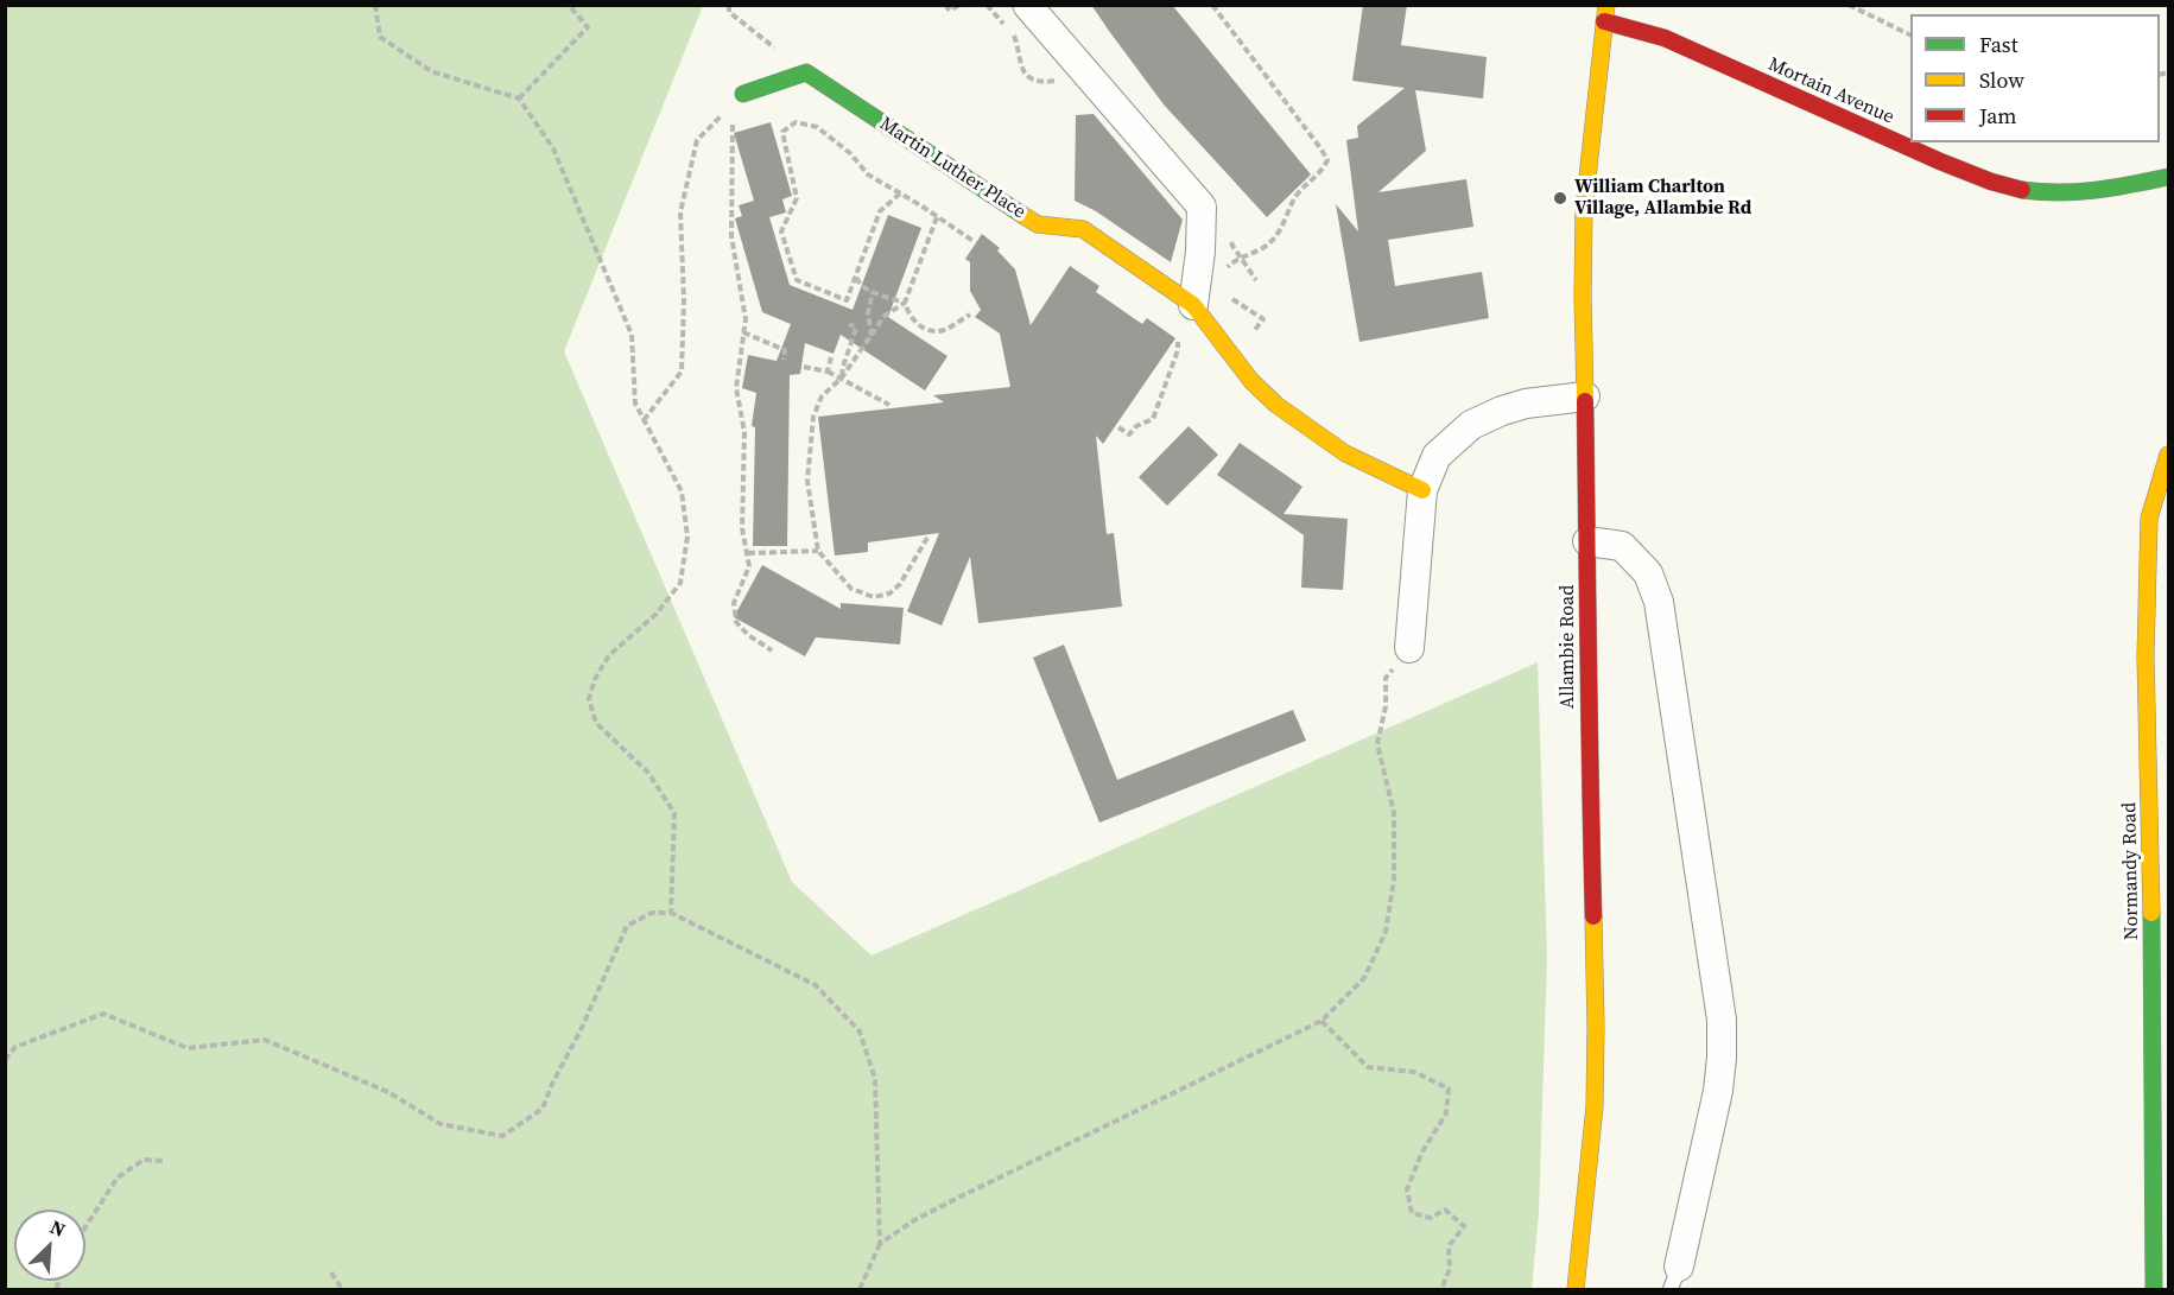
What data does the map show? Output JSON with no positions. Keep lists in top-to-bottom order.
{
  "streets": {
    "street": [
      "Mortain Avenue",
      "Martin Luther Place",
      "Allambie Road",
      "Normandy Road"
    ]
  },
  "crossings": [
    ["Mortain Avenue", "Allambie Road"]
  ],
  "places": ["William Charlton Village, Allambie Rd"],
  "legend": ["Fast", "Slow", "Jam"],
  "north": "top right"
}
